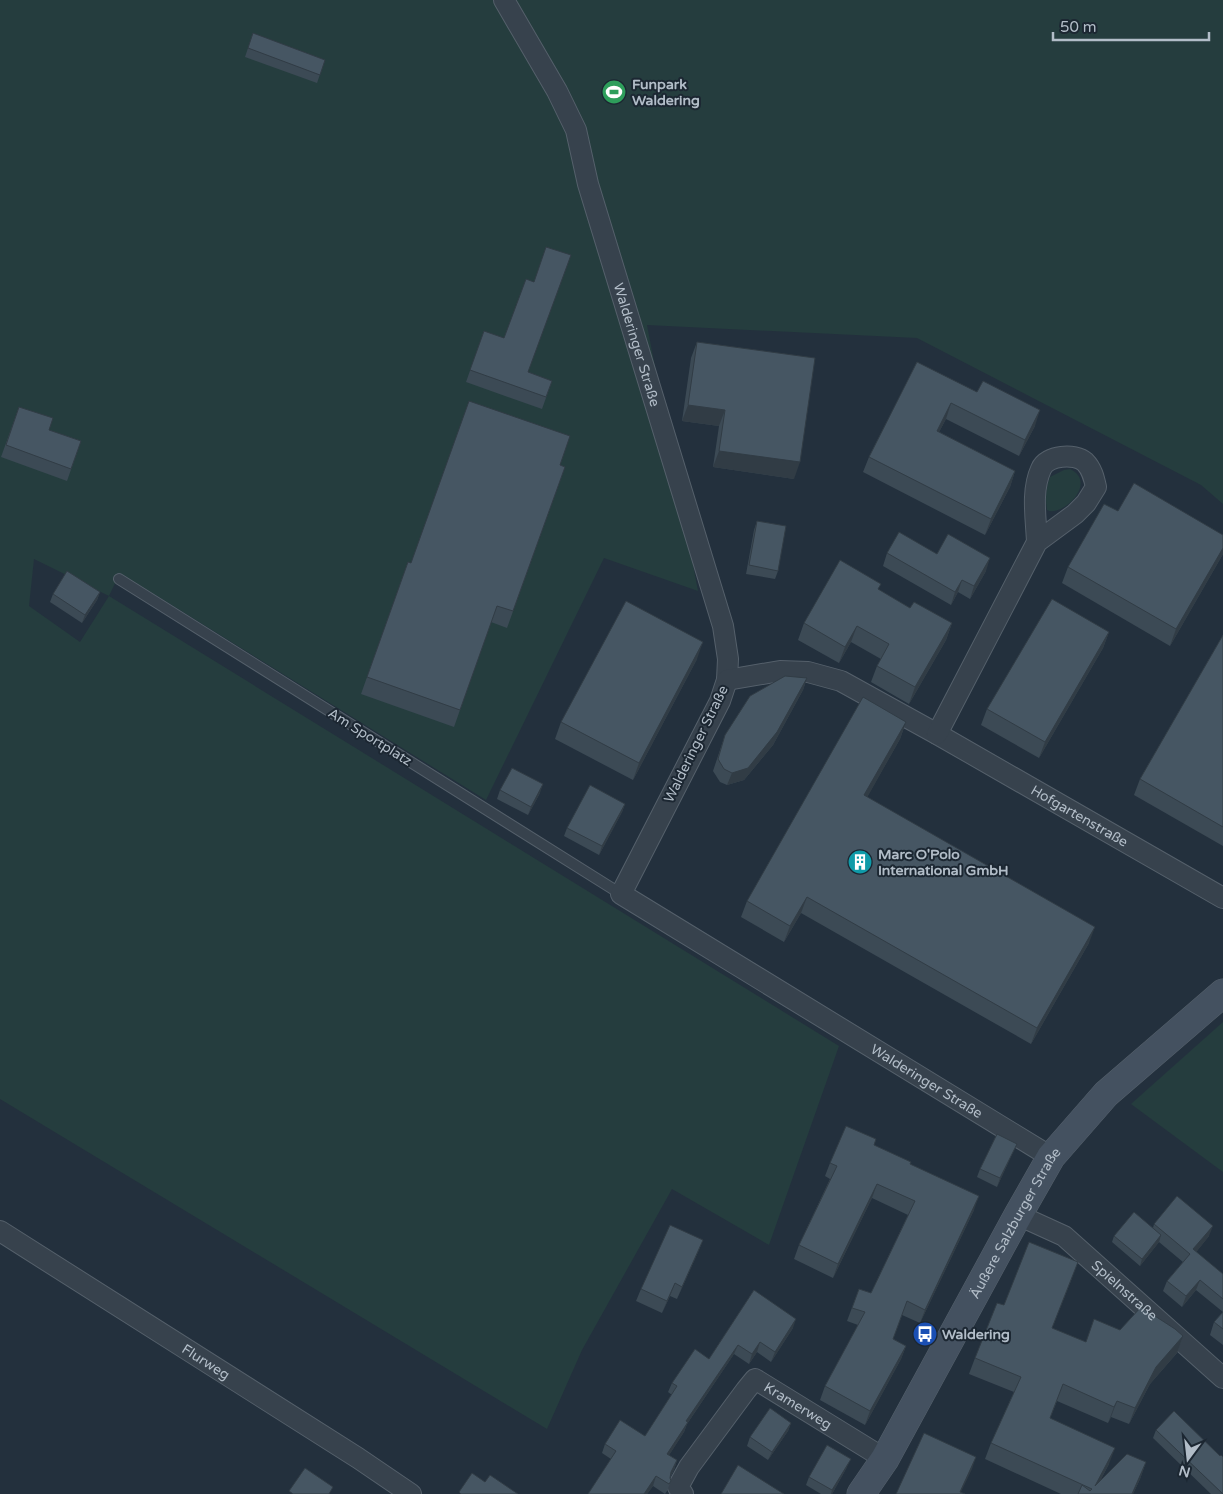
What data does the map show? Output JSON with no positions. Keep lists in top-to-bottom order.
{
  "streets": {
    "main road": ["Äußere Salzburger Straße"],
    "street": [
      "Walderinger Straße",
      "Hofgartenstraße",
      "Spielnstraße",
      "Flurweg",
      "Kramerweg"
    ],
    "lane": ["Am Sportplatz"]
  },
  "crossings": [
    ["Walderinger Straße", "Am Sportplatz"],
    ["Walderinger Straße", "Hofgartenstraße"],
    ["Walderinger Straße", "Äußere Salzburger Straße"],
    ["Äußere Salzburger Straße", "Spielnstraße"],
    ["Äußere Salzburger Straße", "Kramerweg"]
  ],
  "places": {
    "sports": ["Funpark Waldering"],
    "building": ["Marc O'Polo International GmbH"],
    "bus stop": ["Waldering"]
  },
  "scale_bar": "50 m",
  "north": "bottom"
}
